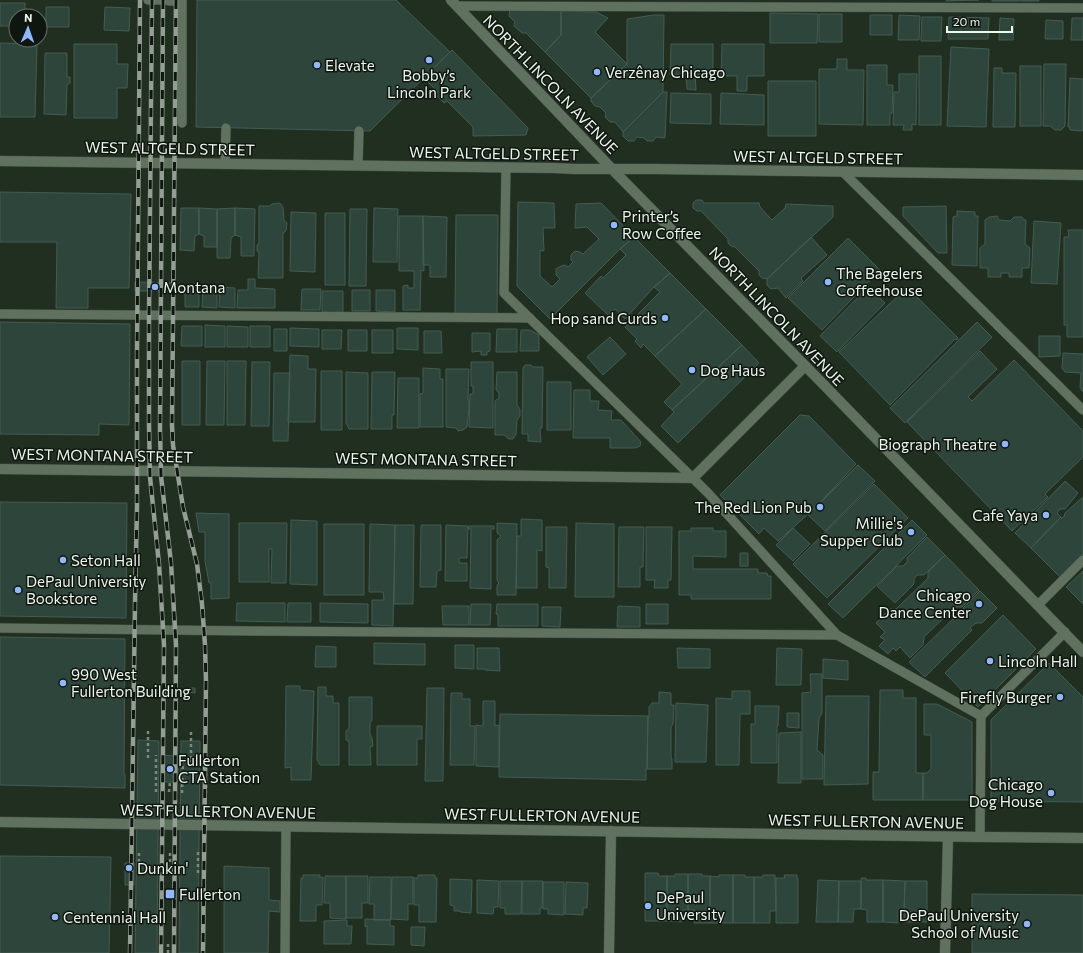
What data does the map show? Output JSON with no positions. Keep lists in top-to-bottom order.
{
  "streets": {
    "street": [
      "NORTH LINCOLN AVENUE",
      "WEST ALTGELD STREET",
      "WEST MONTANA STREET",
      "WEST FULLERTON AVENUE"
    ]
  },
  "crossings": [
    ["NORTH LINCOLN AVENUE", "WEST ALTGELD STREET"]
  ],
  "places": {
    "other": [
      "Bobby’s Lincoln Park",
      "Elevate",
      "Verzênay Chicago",
      "Printer’s Row Coffee",
      "The Bagelers Coffeehouse",
      "Montana",
      "Hop sand Curds",
      "Dog Haus",
      "Biograph Theatre",
      "The Red Lion Pub",
      "Cafe Yaya",
      "Millie's Supper Club",
      "Seton Hall",
      "DePaul University Bookstore",
      "Chicago Dance Center",
      "Lincoln Hall",
      "990 West Fullerton Building",
      "Firefly Burger",
      "Fullerton CTA Station",
      "Chicago Dog House",
      "Dunkin'",
      "DePaul University",
      "Centennial Hall",
      "DePaul University School of Music"
    ],
    "transit": ["Fullerton"]
  },
  "scale_bar": "20 m",
  "north": "top"
}
